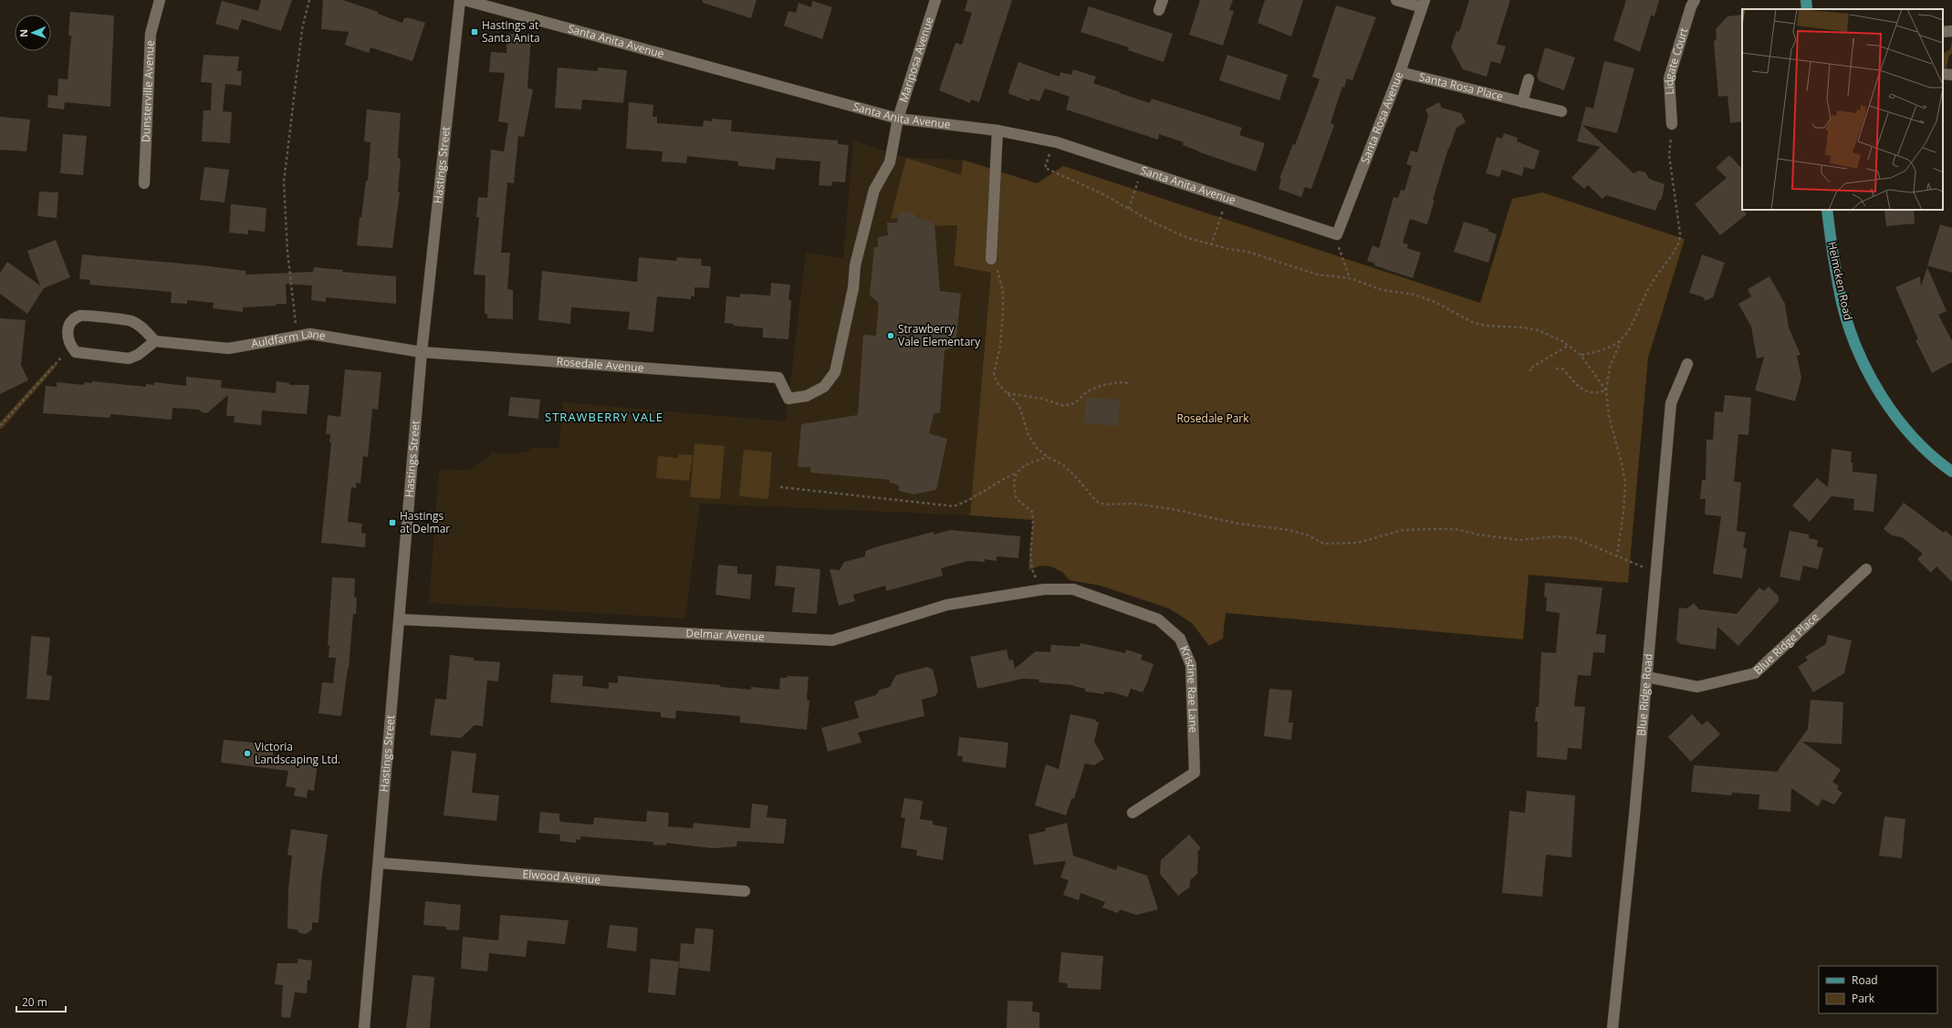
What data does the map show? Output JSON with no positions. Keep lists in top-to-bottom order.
{
  "streets": {
    "main road": ["Helmcken Road"],
    "street": [
      "Santa Anita Avenue",
      "Mariposa Avenue",
      "Lidgate Court",
      "Santa Rosa Place",
      "Dunsterville Avenue",
      "Santa Rosa Avenue",
      "Hastings Street",
      "Auldfarm Lane",
      "Rosedale Avenue",
      "Delmar Avenue",
      "Blue Ridge Place",
      "Kristine Rae Lane",
      "Blue Ridge Road",
      "Elwood Avenue"
    ]
  },
  "crossings": [
    ["Santa Anita Avenue", "Mariposa Avenue"],
    ["Santa Anita Avenue", "Santa Rosa Avenue"],
    ["Mariposa Avenue", "Rosedale Avenue"],
    ["Santa Rosa Place", "Santa Rosa Avenue"],
    ["Hastings Street", "Auldfarm Lane"],
    ["Hastings Street", "Rosedale Avenue"],
    ["Hastings Street", "Delmar Avenue"],
    ["Hastings Street", "Elwood Avenue"],
    ["Auldfarm Lane", "Rosedale Avenue"],
    ["Delmar Avenue", "Kristine Rae Lane"],
    ["Blue Ridge Place", "Blue Ridge Road"]
  ],
  "districts": ["STRAWBERRY VALE"],
  "parks": ["Rosedale Park"],
  "places": {
    "transit": ["Hastings at Santa Anita", "Hastings at Delmar"],
    "other": ["Strawberry Vale Elementary", "Victoria Landscaping Ltd."]
  },
  "legend": ["Road", "Park"],
  "scale_bar": "20 m",
  "north": "left"
}
